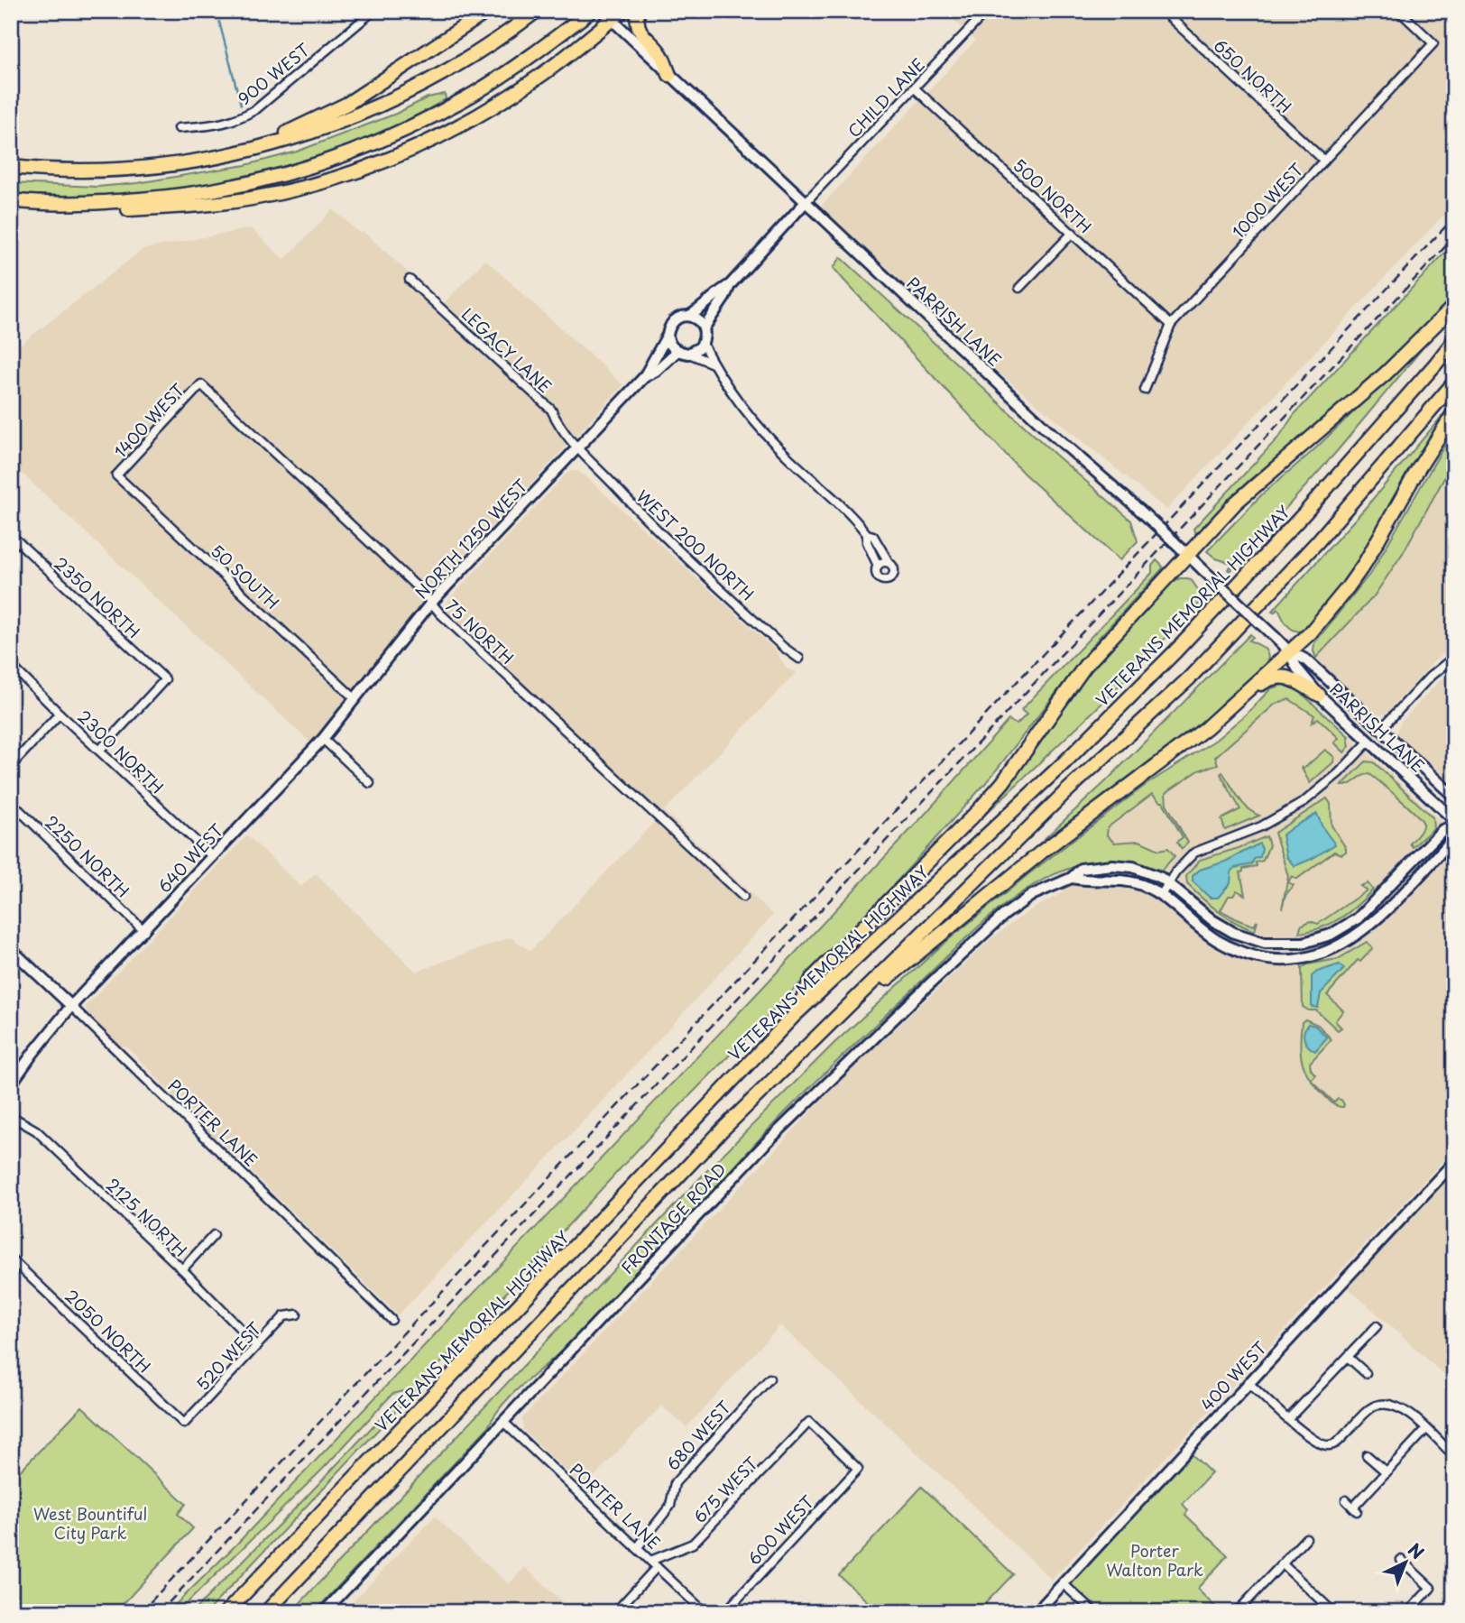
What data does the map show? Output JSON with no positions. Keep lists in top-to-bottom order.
{
  "streets": {
    "highway": ["VETERANS MEMORIAL HIGHWAY"],
    "street": [
      "900 WEST",
      "650 NORTH",
      "CHILD LANE",
      "500 NORTH",
      "1000 WEST",
      "PARRISH LANE",
      "LEGACY LANE",
      "1400 WEST",
      "NORTH 1250 WEST",
      "WEST 200 NORTH",
      "50 SOUTH",
      "2350 NORTH",
      "75 NORTH",
      "2300 NORTH",
      "2250 NORTH",
      "640 WEST",
      "PORTER LANE",
      "2125 NORTH",
      "FRONTAGE ROAD",
      "2050 NORTH",
      "520 WEST",
      "400 WEST",
      "680 WEST",
      "675 WEST",
      "600 WEST"
    ]
  },
  "crossings": [
    ["650 NORTH", "1000 WEST"],
    ["CHILD LANE", "500 NORTH"],
    ["CHILD LANE", "PARRISH LANE"],
    ["500 NORTH", "1000 WEST"],
    ["LEGACY LANE", "NORTH 1250 WEST"],
    ["LEGACY LANE", "WEST 200 NORTH"],
    ["1400 WEST", "50 SOUTH"],
    ["1400 WEST", "75 NORTH"],
    ["NORTH 1250 WEST", "WEST 200 NORTH"],
    ["NORTH 1250 WEST", "50 SOUTH"],
    ["NORTH 1250 WEST", "75 NORTH"],
    ["NORTH 1250 WEST", "640 WEST"],
    ["2350 NORTH", "2300 NORTH"],
    ["2300 NORTH", "640 WEST"],
    ["2250 NORTH", "640 WEST"],
    ["640 WEST", "PORTER LANE"],
    ["PORTER LANE", "FRONTAGE ROAD"],
    ["PORTER LANE", "680 WEST"],
    ["PORTER LANE", "675 WEST"],
    ["2125 NORTH", "520 WEST"],
    ["2050 NORTH", "520 WEST"],
    ["675 WEST", "600 WEST"]
  ],
  "parks": ["West Bountiful City Park", "Porter Walton Park"],
  "north": "top right"
}
